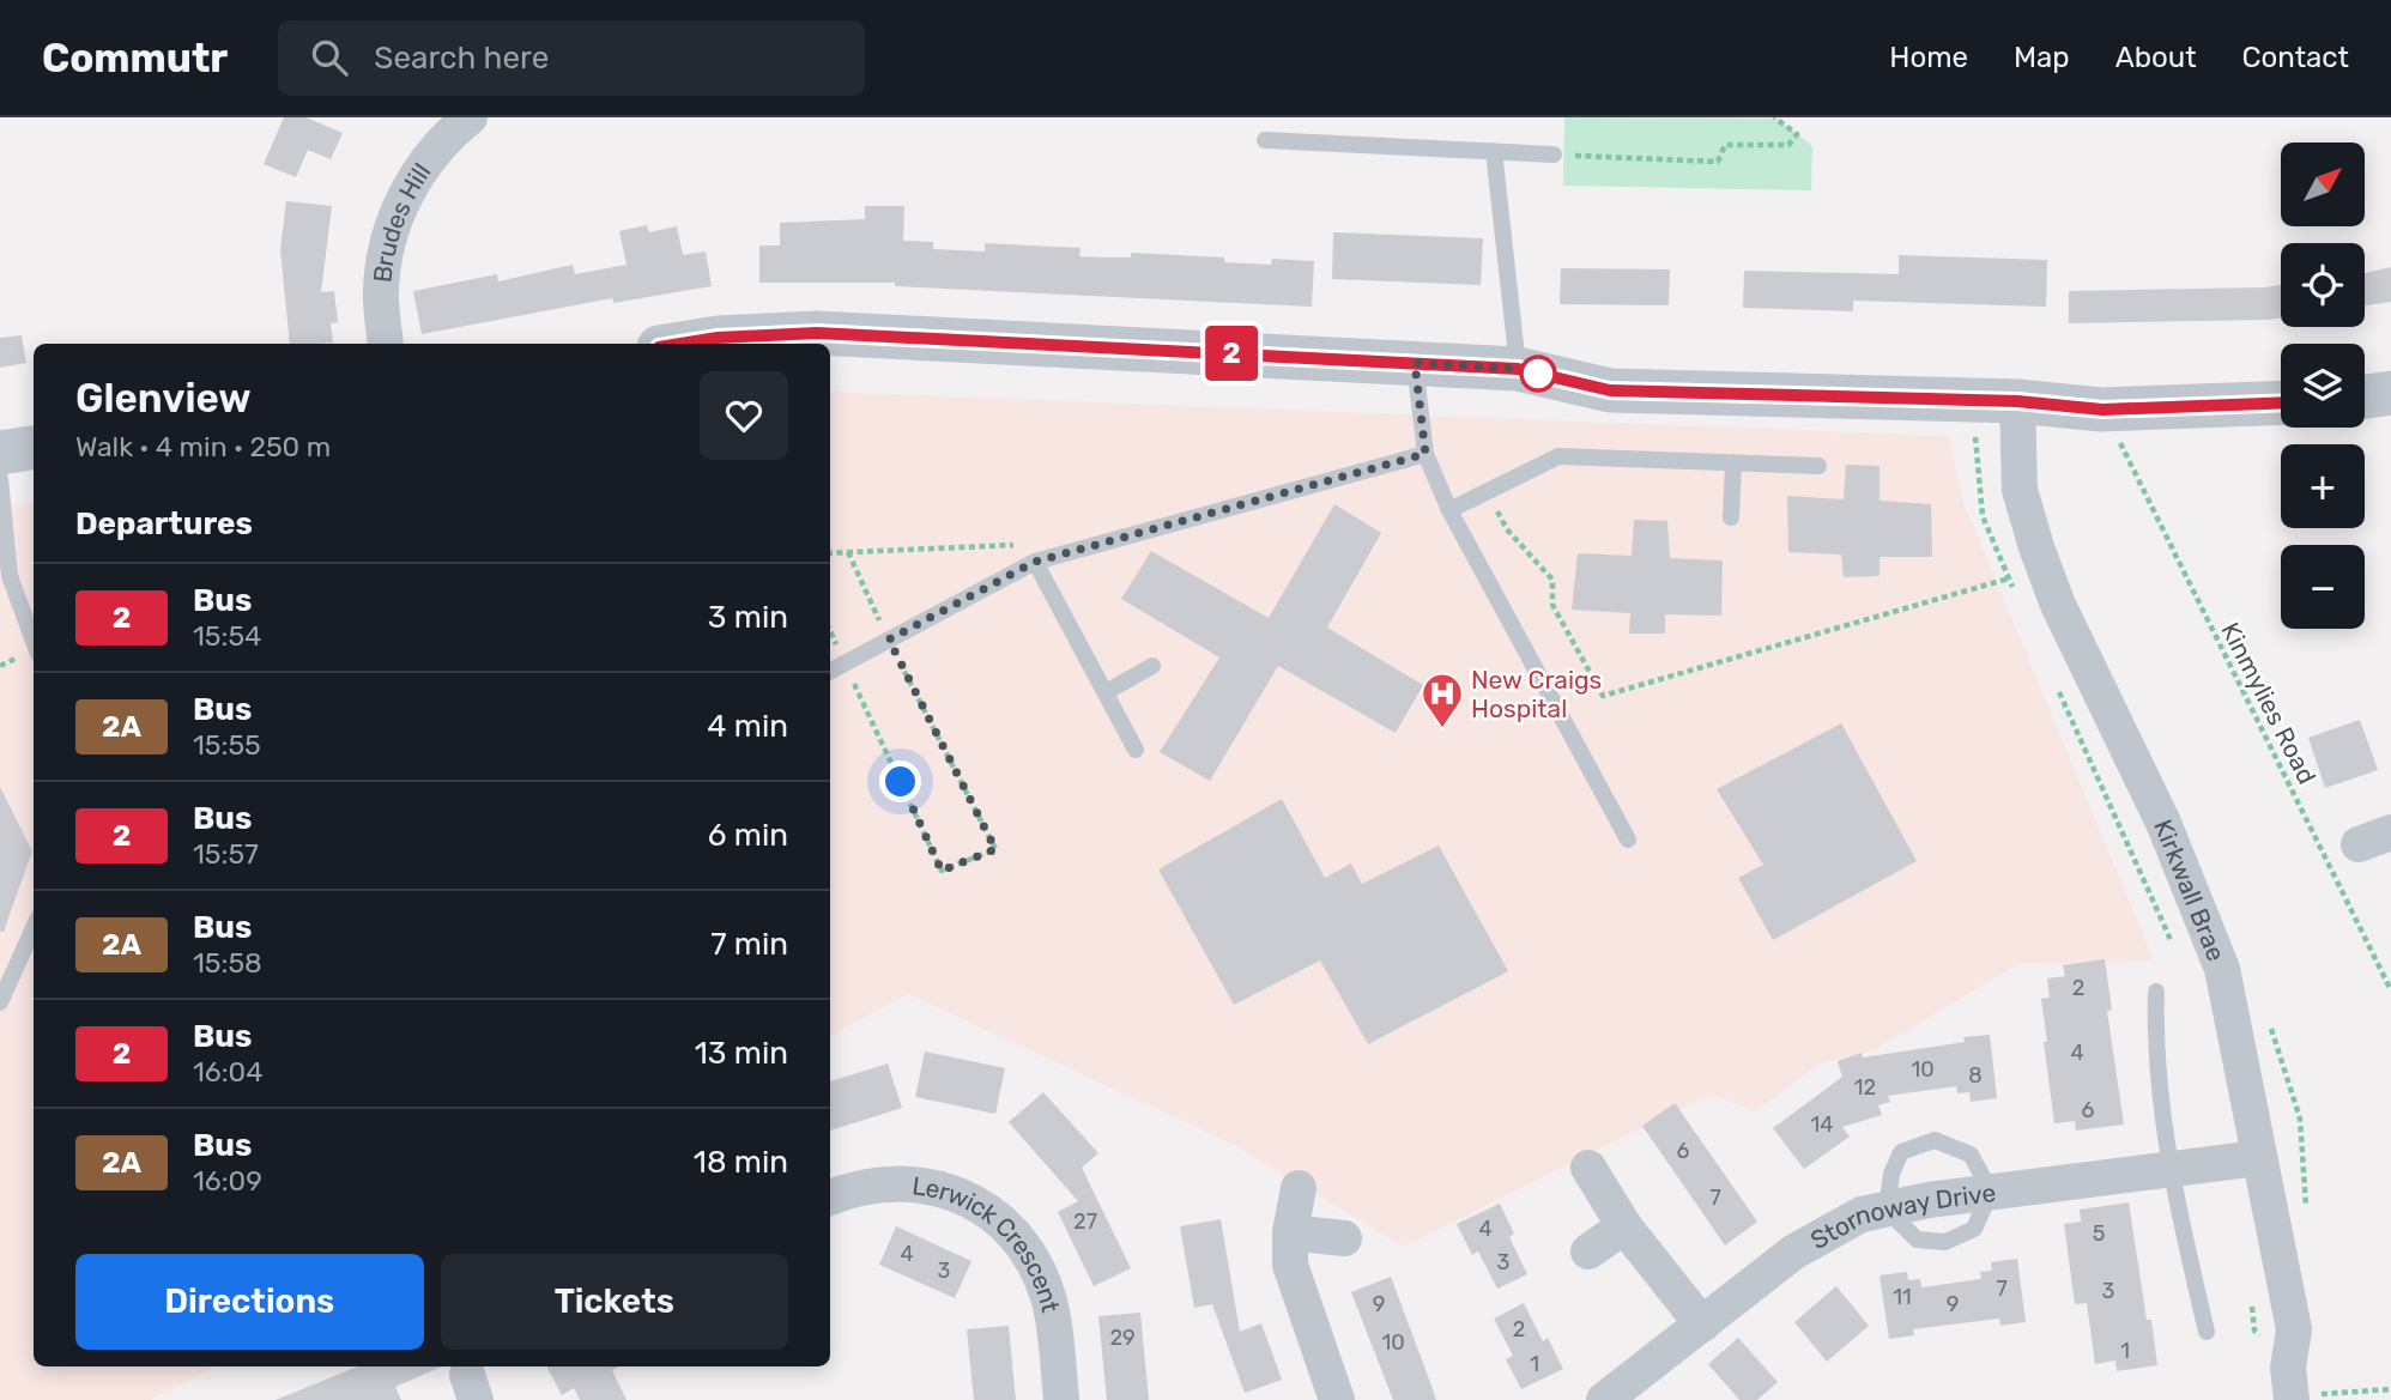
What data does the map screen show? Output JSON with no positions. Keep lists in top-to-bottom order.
{
  "streets": {
    "street": [
      "Brudes Hill",
      "Kirkwall Brae",
      "Stornoway Drive",
      "Lerwick Crescent"
    ],
    "path": ["Kinmylies Road"]
  },
  "crossings": [
    ["Kirkwall Brae", "Stornoway Drive"]
  ],
  "places": {
    "hospital": ["New Craigs Hospital"]
  },
  "lines": ["bus line 2"],
  "house_numbers": [
    "2",
    "4",
    "10",
    "8",
    "12",
    "6",
    "14",
    "6",
    "7",
    "27",
    "4",
    "5",
    "4",
    "3",
    "3",
    "7",
    "3",
    "11",
    "9",
    "9",
    "2",
    "29",
    "10",
    "1",
    "1"
  ],
  "north": "top right",
  "page": {
    "header": "Commutr",
    "search": "Search here",
    "nav": [
      "Home",
      "Map",
      "About",
      "Contact"
    ],
    "on_map": "2",
    "map_buttons": ["+", "−"],
    "heading": [
      ["Glenview", "Walk · 4 min · 250 m"],
      "Departures"
    ],
    "list": [
      {
        "mark": "2",
        "name": "Bus",
        "note": "15:54",
        "value": "3 min"
      },
      {
        "mark": "2A",
        "name": "Bus",
        "note": "15:55",
        "value": "4 min"
      },
      {
        "mark": "2",
        "name": "Bus",
        "note": "15:57",
        "value": "6 min"
      },
      {
        "mark": "2A",
        "name": "Bus",
        "note": "15:58",
        "value": "7 min"
      },
      {
        "mark": "2",
        "name": "Bus",
        "note": "16:04",
        "value": "13 min"
      },
      {
        "mark": "2A",
        "name": "Bus",
        "note": "16:09",
        "value": "18 min"
      }
    ],
    "buttons": ["Directions", "Tickets"]
  }
}
